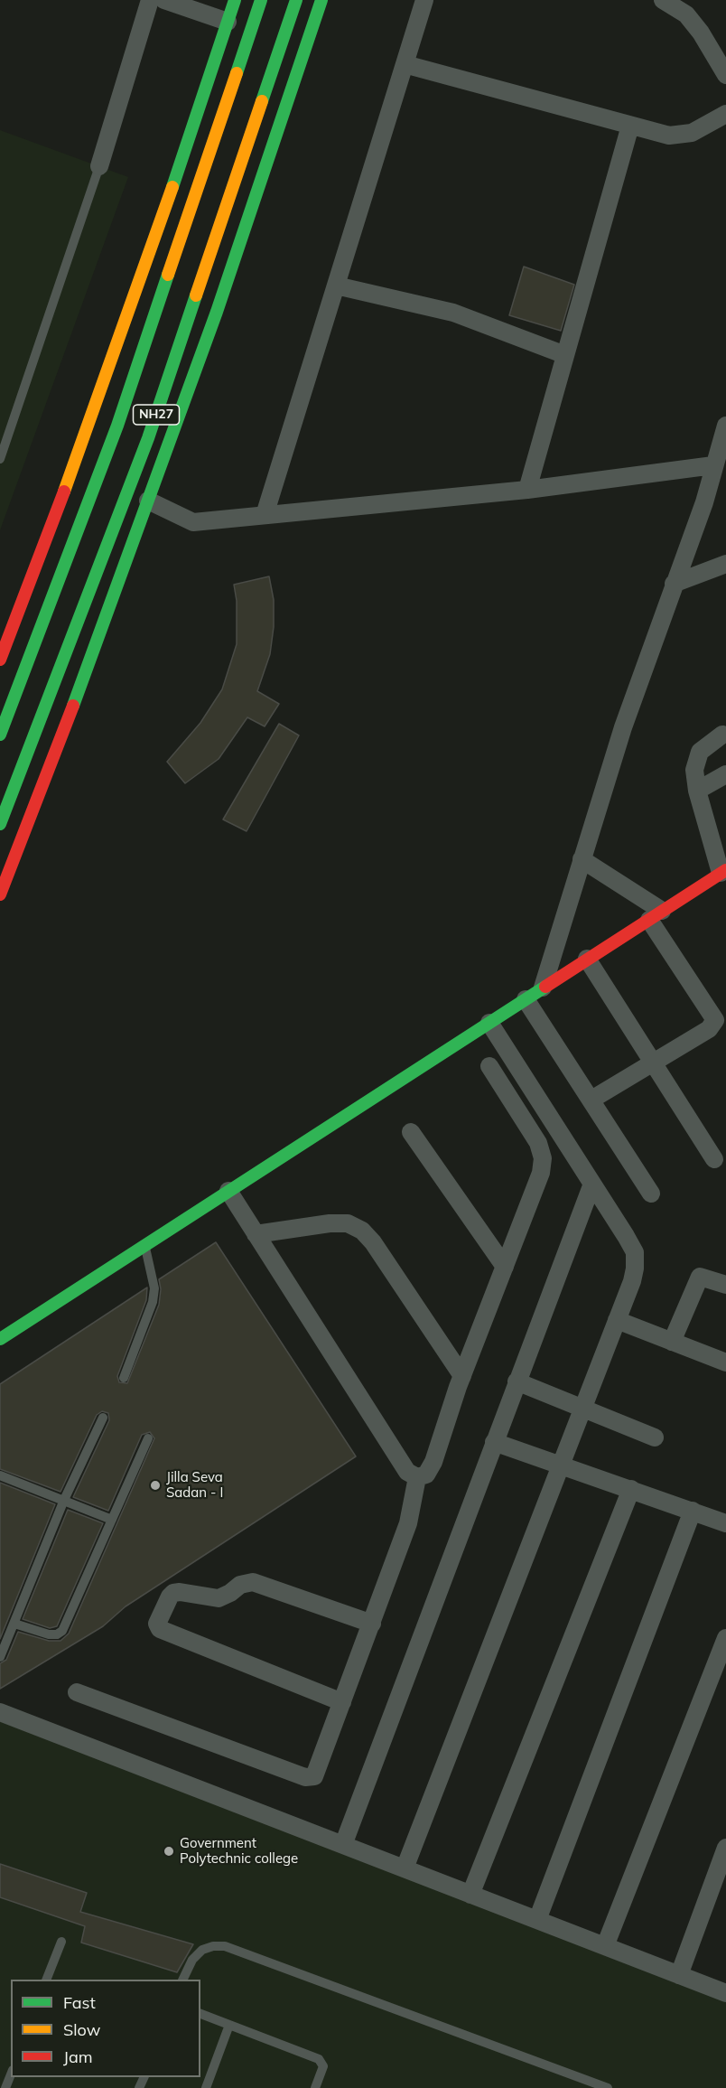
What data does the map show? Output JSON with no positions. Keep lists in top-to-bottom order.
{
  "streets": {
    "main road": ["NH27"]
  },
  "places": ["Jilla Seva Sadan - I", "Government Polytechnic college"],
  "legend": ["Fast", "Slow", "Jam"]
}
